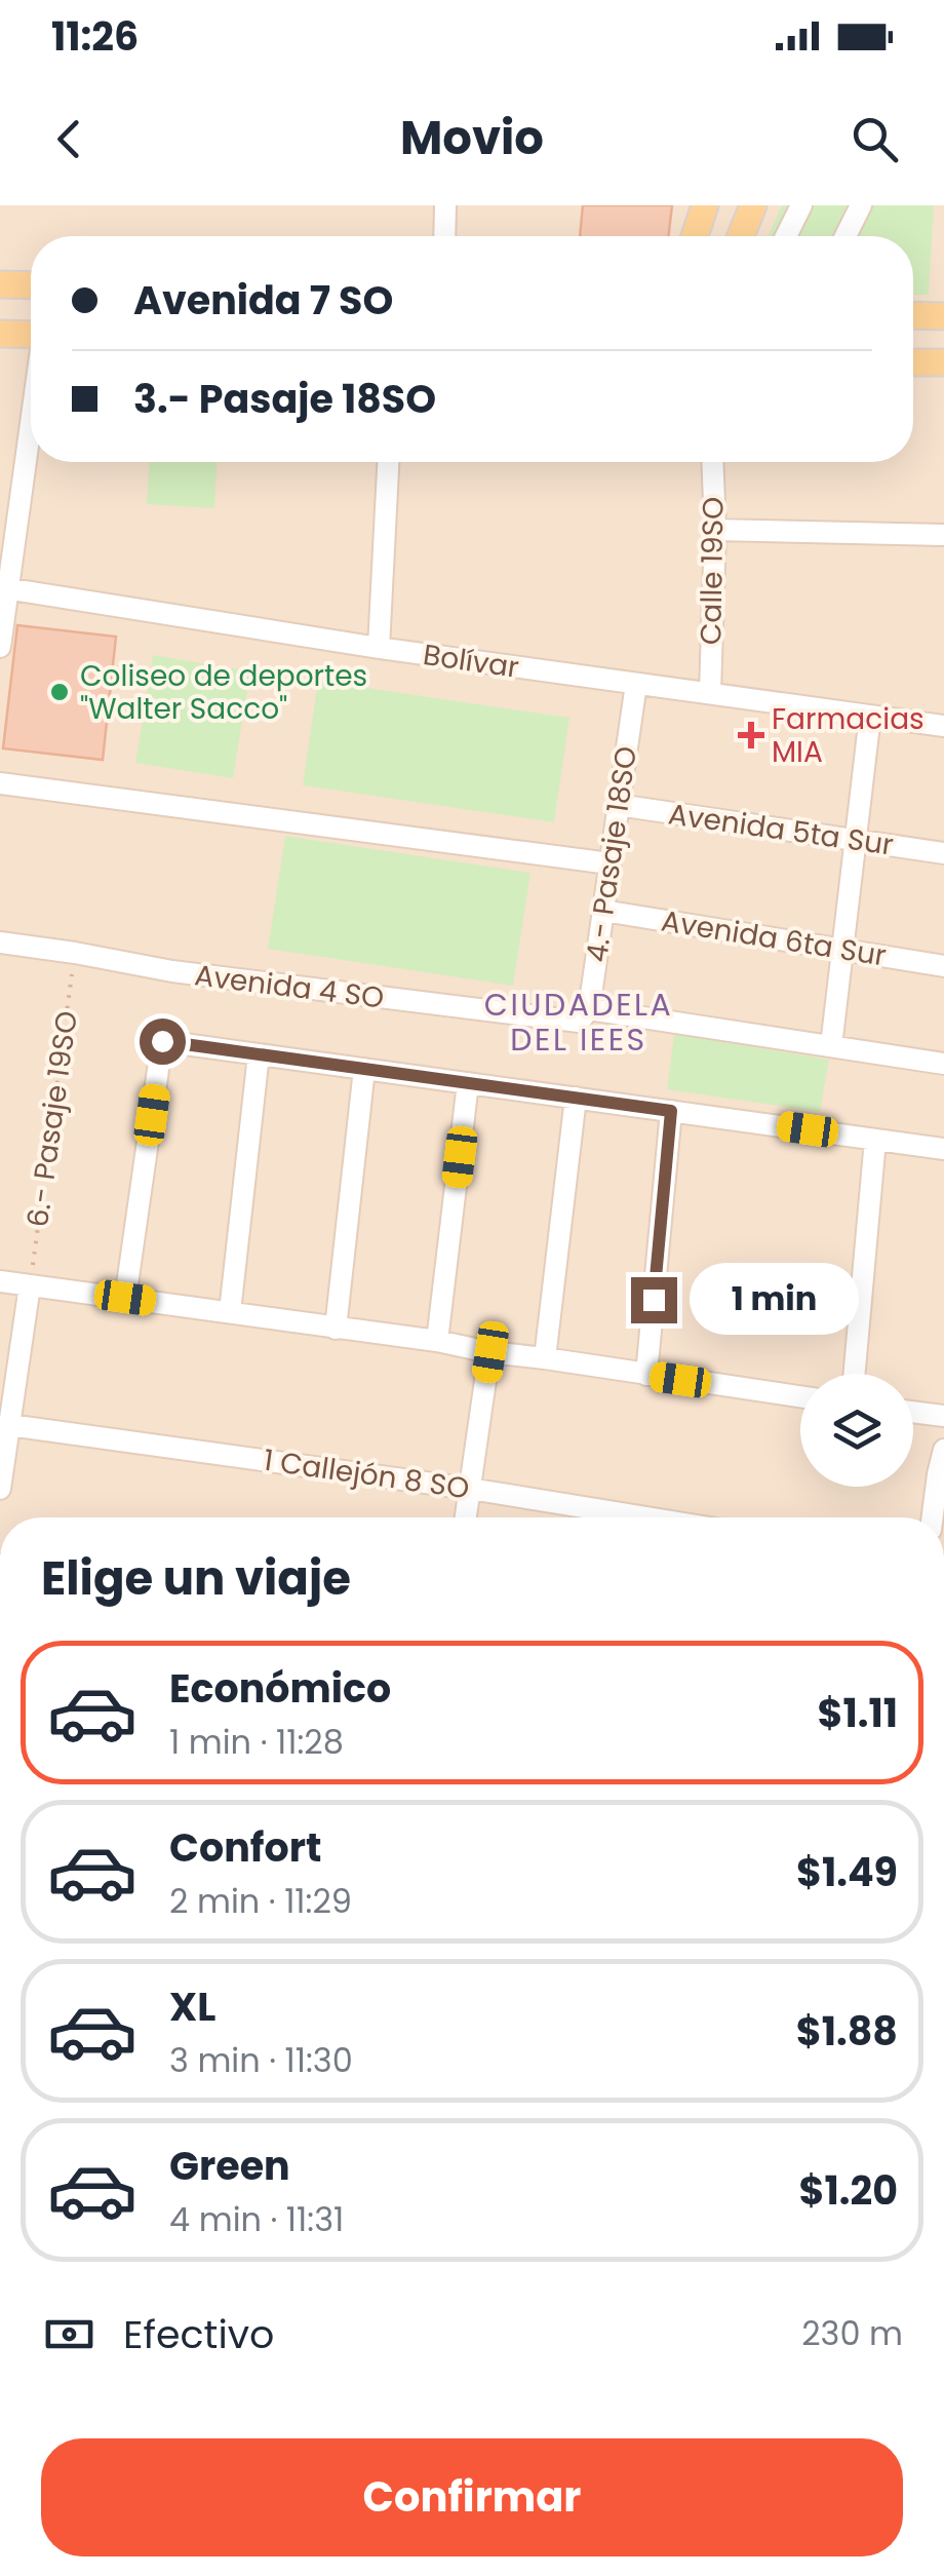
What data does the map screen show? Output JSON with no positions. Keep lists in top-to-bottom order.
{
  "streets": {
    "street": [
      "Calle 19SO",
      "Bolívar",
      "Avenida 5ta Sur",
      "4.- Pasaje 18SO",
      "Avenida 6ta Sur",
      "Avenida 4 SO",
      "1 Callejón 8 SO"
    ],
    "path": ["6.- Pasaje 19SO"]
  },
  "crossings": [
    ["Calle 19SO", "Bolívar"],
    ["Bolívar", "4.- Pasaje 18SO"],
    ["Avenida 5ta Sur", "4.- Pasaje 18SO"],
    ["4.- Pasaje 18SO", "Avenida 6ta Sur"],
    ["4.- Pasaje 18SO", "Avenida 4 SO"],
    ["Avenida 4 SO", "6.- Pasaje 19SO"]
  ],
  "districts": ["CIUDADELA DEL IEES"],
  "places": {
    "other": ["Coliseo de deportes \"Walter Sacco\""],
    "health": ["Farmacias MIA"]
  },
  "page": {
    "status": "11:26",
    "header": "Movio",
    "banner": ["Avenida 7 SO", "3.- Pasaje 18SO"],
    "bubble": "1 min",
    "heading": "Elige un viaje",
    "list": [
      {
        "name": "Económico",
        "note": "1 min · 11:28",
        "value": "$1.11"
      },
      {
        "name": "Confort",
        "note": "2 min · 11:29",
        "value": "$1.49"
      },
      {
        "name": "XL",
        "note": "3 min · 11:30",
        "value": "$1.88"
      },
      {
        "name": "Green",
        "note": "4 min · 11:31",
        "value": "$1.20"
      }
    ],
    "pay": ["Efectivo", "230 m"],
    "buttons": "Confirmar"
  }
}
